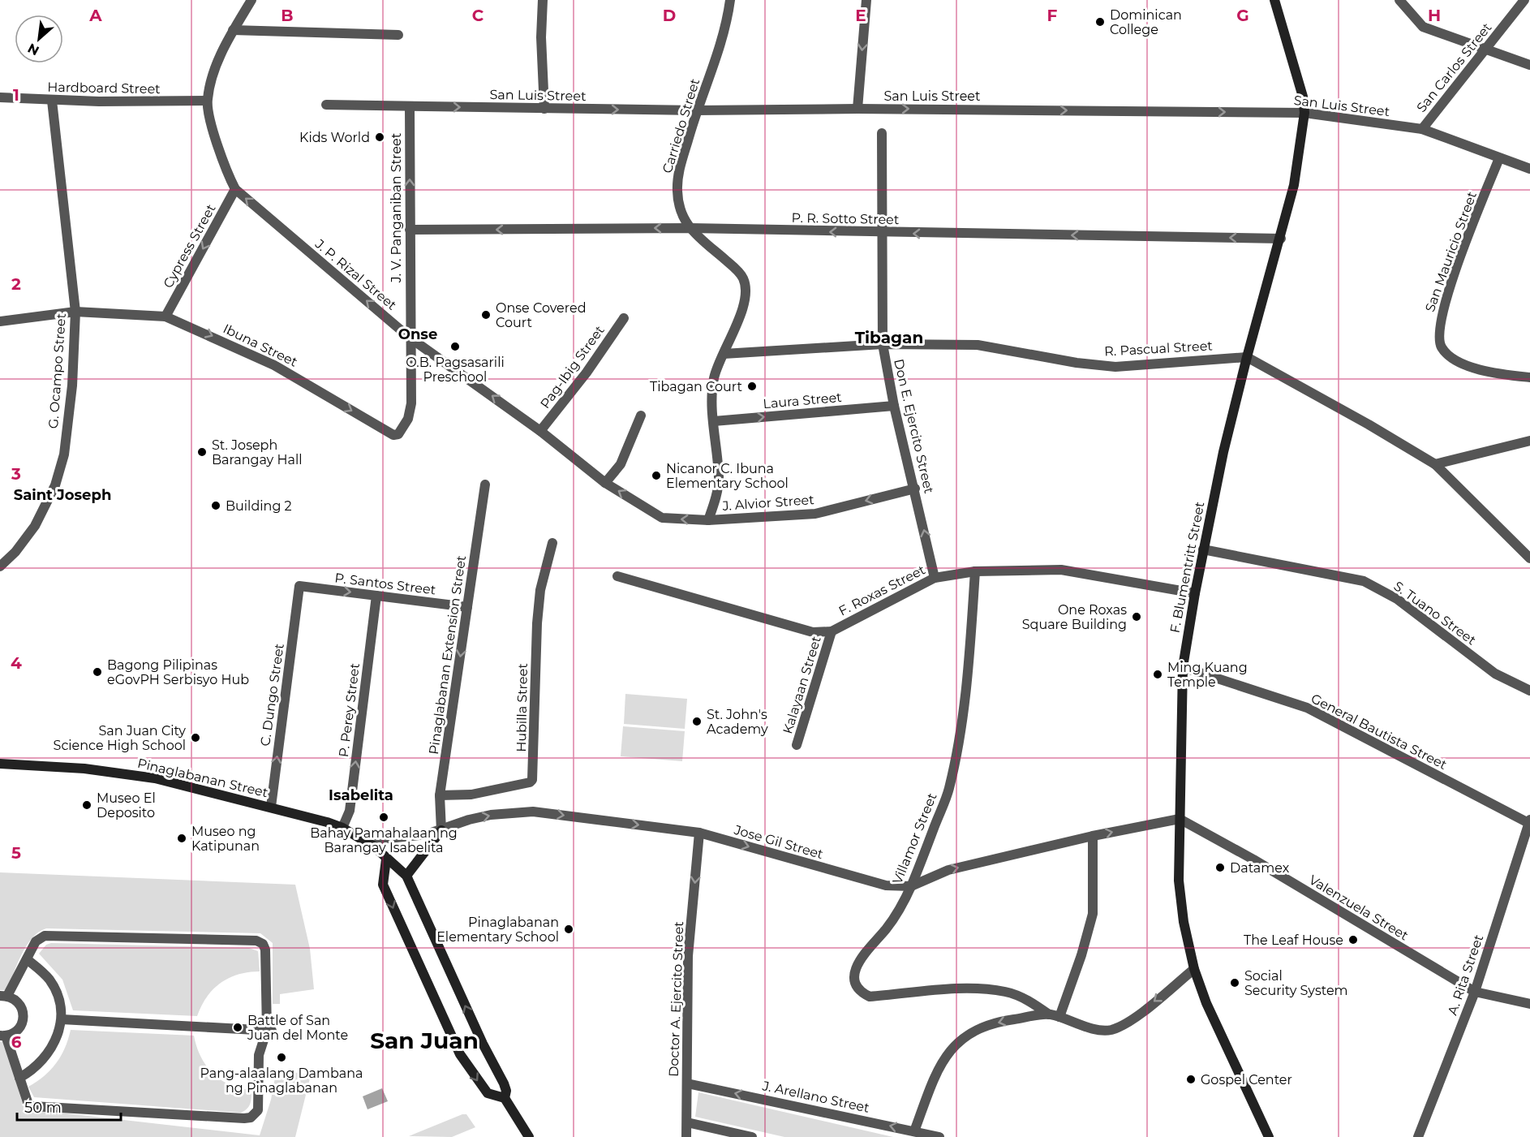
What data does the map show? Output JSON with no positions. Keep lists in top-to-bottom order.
{
  "streets": {
    "main road": ["F. Blumentritt Street", "Pinaglabanan Street"],
    "street": [
      "San Carlos Street",
      "Hardboard Street",
      "San Luis Street",
      "Carriedo Street",
      "J. V. Panganiban Street",
      "P. R. Sotto Street",
      "Cypress Street",
      "San Mauricio Street",
      "J. P. Rizal Street",
      "Ibuna Street",
      "R. Pascual Street",
      "Pag-Ibig Street",
      "G. Ocampo Street",
      "Laura Street",
      "Don E. Ejercito Street",
      "J. Alvior Street",
      "P. Santos Street",
      "F. Roxas Street",
      "S. Tuano Street",
      "Pinaglabanan Extension Street",
      "Kalayaan Street",
      "C. Dungo Street",
      "Hubilla Street",
      "P. Perey Street",
      "General Bautista Street",
      "Villamor Street",
      "Jose Gil Street",
      "Valenzuela Street",
      "A. Rita Street",
      "Doctor A. Ejercito Street",
      "J. Arellano Street"
    ]
  },
  "crossings": [
    ["San Carlos Street", "San Luis Street"],
    ["Hardboard Street", "J. P. Rizal Street"],
    ["Hardboard Street", "G. Ocampo Street"],
    ["San Luis Street", "Carriedo Street"],
    ["San Luis Street", "J. V. Panganiban Street"],
    ["San Luis Street", "San Mauricio Street"],
    ["San Luis Street", "F. Blumentritt Street"],
    ["Carriedo Street", "P. R. Sotto Street"],
    ["Carriedo Street", "J. P. Rizal Street"],
    ["Carriedo Street", "R. Pascual Street"],
    ["Carriedo Street", "Laura Street"],
    ["Carriedo Street", "J. Alvior Street"],
    ["J. V. Panganiban Street", "P. R. Sotto Street"],
    ["J. V. Panganiban Street", "J. P. Rizal Street"],
    ["J. V. Panganiban Street", "Ibuna Street"],
    ["P. R. Sotto Street", "Don E. Ejercito Street"],
    ["P. R. Sotto Street", "F. Blumentritt Street"],
    ["Cypress Street", "J. P. Rizal Street"],
    ["Cypress Street", "Ibuna Street"],
    ["J. P. Rizal Street", "Ibuna Street"],
    ["J. P. Rizal Street", "Pag-Ibig Street"],
    ["J. P. Rizal Street", "J. Alvior Street"],
    ["Ibuna Street", "G. Ocampo Street"],
    ["R. Pascual Street", "Don E. Ejercito Street"],
    ["R. Pascual Street", "F. Blumentritt Street"],
    ["Laura Street", "Don E. Ejercito Street"],
    ["Don E. Ejercito Street", "J. Alvior Street"],
    ["Don E. Ejercito Street", "F. Roxas Street"],
    ["F. Blumentritt Street", "F. Roxas Street"],
    ["F. Blumentritt Street", "S. Tuano Street"],
    ["F. Blumentritt Street", "General Bautista Street"],
    ["F. Blumentritt Street", "Jose Gil Street"],
    ["F. Blumentritt Street", "Valenzuela Street"],
    ["P. Santos Street", "Pinaglabanan Extension Street"],
    ["P. Santos Street", "C. Dungo Street"],
    ["P. Santos Street", "P. Perey Street"],
    ["F. Roxas Street", "Kalayaan Street"],
    ["F. Roxas Street", "Villamor Street"],
    ["Pinaglabanan Extension Street", "Hubilla Street"],
    ["Pinaglabanan Extension Street", "Jose Gil Street"],
    ["C. Dungo Street", "Pinaglabanan Street"],
    ["P. Perey Street", "Pinaglabanan Street"],
    ["General Bautista Street", "A. Rita Street"],
    ["Pinaglabanan Street", "Jose Gil Street"],
    ["Villamor Street", "Jose Gil Street"],
    ["Jose Gil Street", "Valenzuela Street"],
    ["Jose Gil Street", "Doctor A. Ejercito Street"],
    ["Valenzuela Street", "A. Rita Street"],
    ["Doctor A. Ejercito Street", "J. Arellano Street"]
  ],
  "one_way": [
    "San Luis Street",
    "J. V. Panganiban Street",
    "P. R. Sotto Street",
    "Cypress Street",
    "J. P. Rizal Street",
    "Laura Street",
    "J. Alvior Street",
    "P. Santos Street",
    "Pinaglabanan Extension Street",
    "C. Dungo Street",
    "P. Perey Street",
    "Jose Gil Street",
    "Doctor A. Ejercito Street",
    "J. Arellano Street"
  ],
  "districts": [
    "Onse",
    "Tibagan",
    "Saint Joseph",
    "Isabelita",
    "San Juan"
  ],
  "places": [
    "Dominican College",
    "Kids World",
    "Onse Covered Court",
    "O.B. Pagsasarili Preschool",
    "Tibagan Court",
    "St. Joseph Barangay Hall",
    "Nicanor C. Ibuna Elementary School",
    "Building 2",
    "One Roxas Square Building",
    "Bagong Pilipinas eGovPH Serbisyo Hub",
    "Ming Kuang Temple",
    "St. John's Academy",
    "San Juan City Science High School",
    "Museo El Deposito",
    "Bahay Pamahalaan ng Barangay Isabelita",
    "Museo ng Katipunan",
    "Datamex",
    "Pinaglabanan Elementary School",
    "The Leaf House",
    "Social Security System",
    "Battle of San Juan del Monte",
    "Pang-alaalang Dambana ng Pinaglabanan",
    "Gospel Center"
  ],
  "scale_bar": "50 m",
  "north": "bottom left",
  "grid": {
    "columns": [
      "A",
      "B",
      "C",
      "D",
      "E",
      "F",
      "G",
      "H"
    ],
    "rows": [
      "1",
      "2",
      "3",
      "4",
      "5",
      "6"
    ]
  }
}
